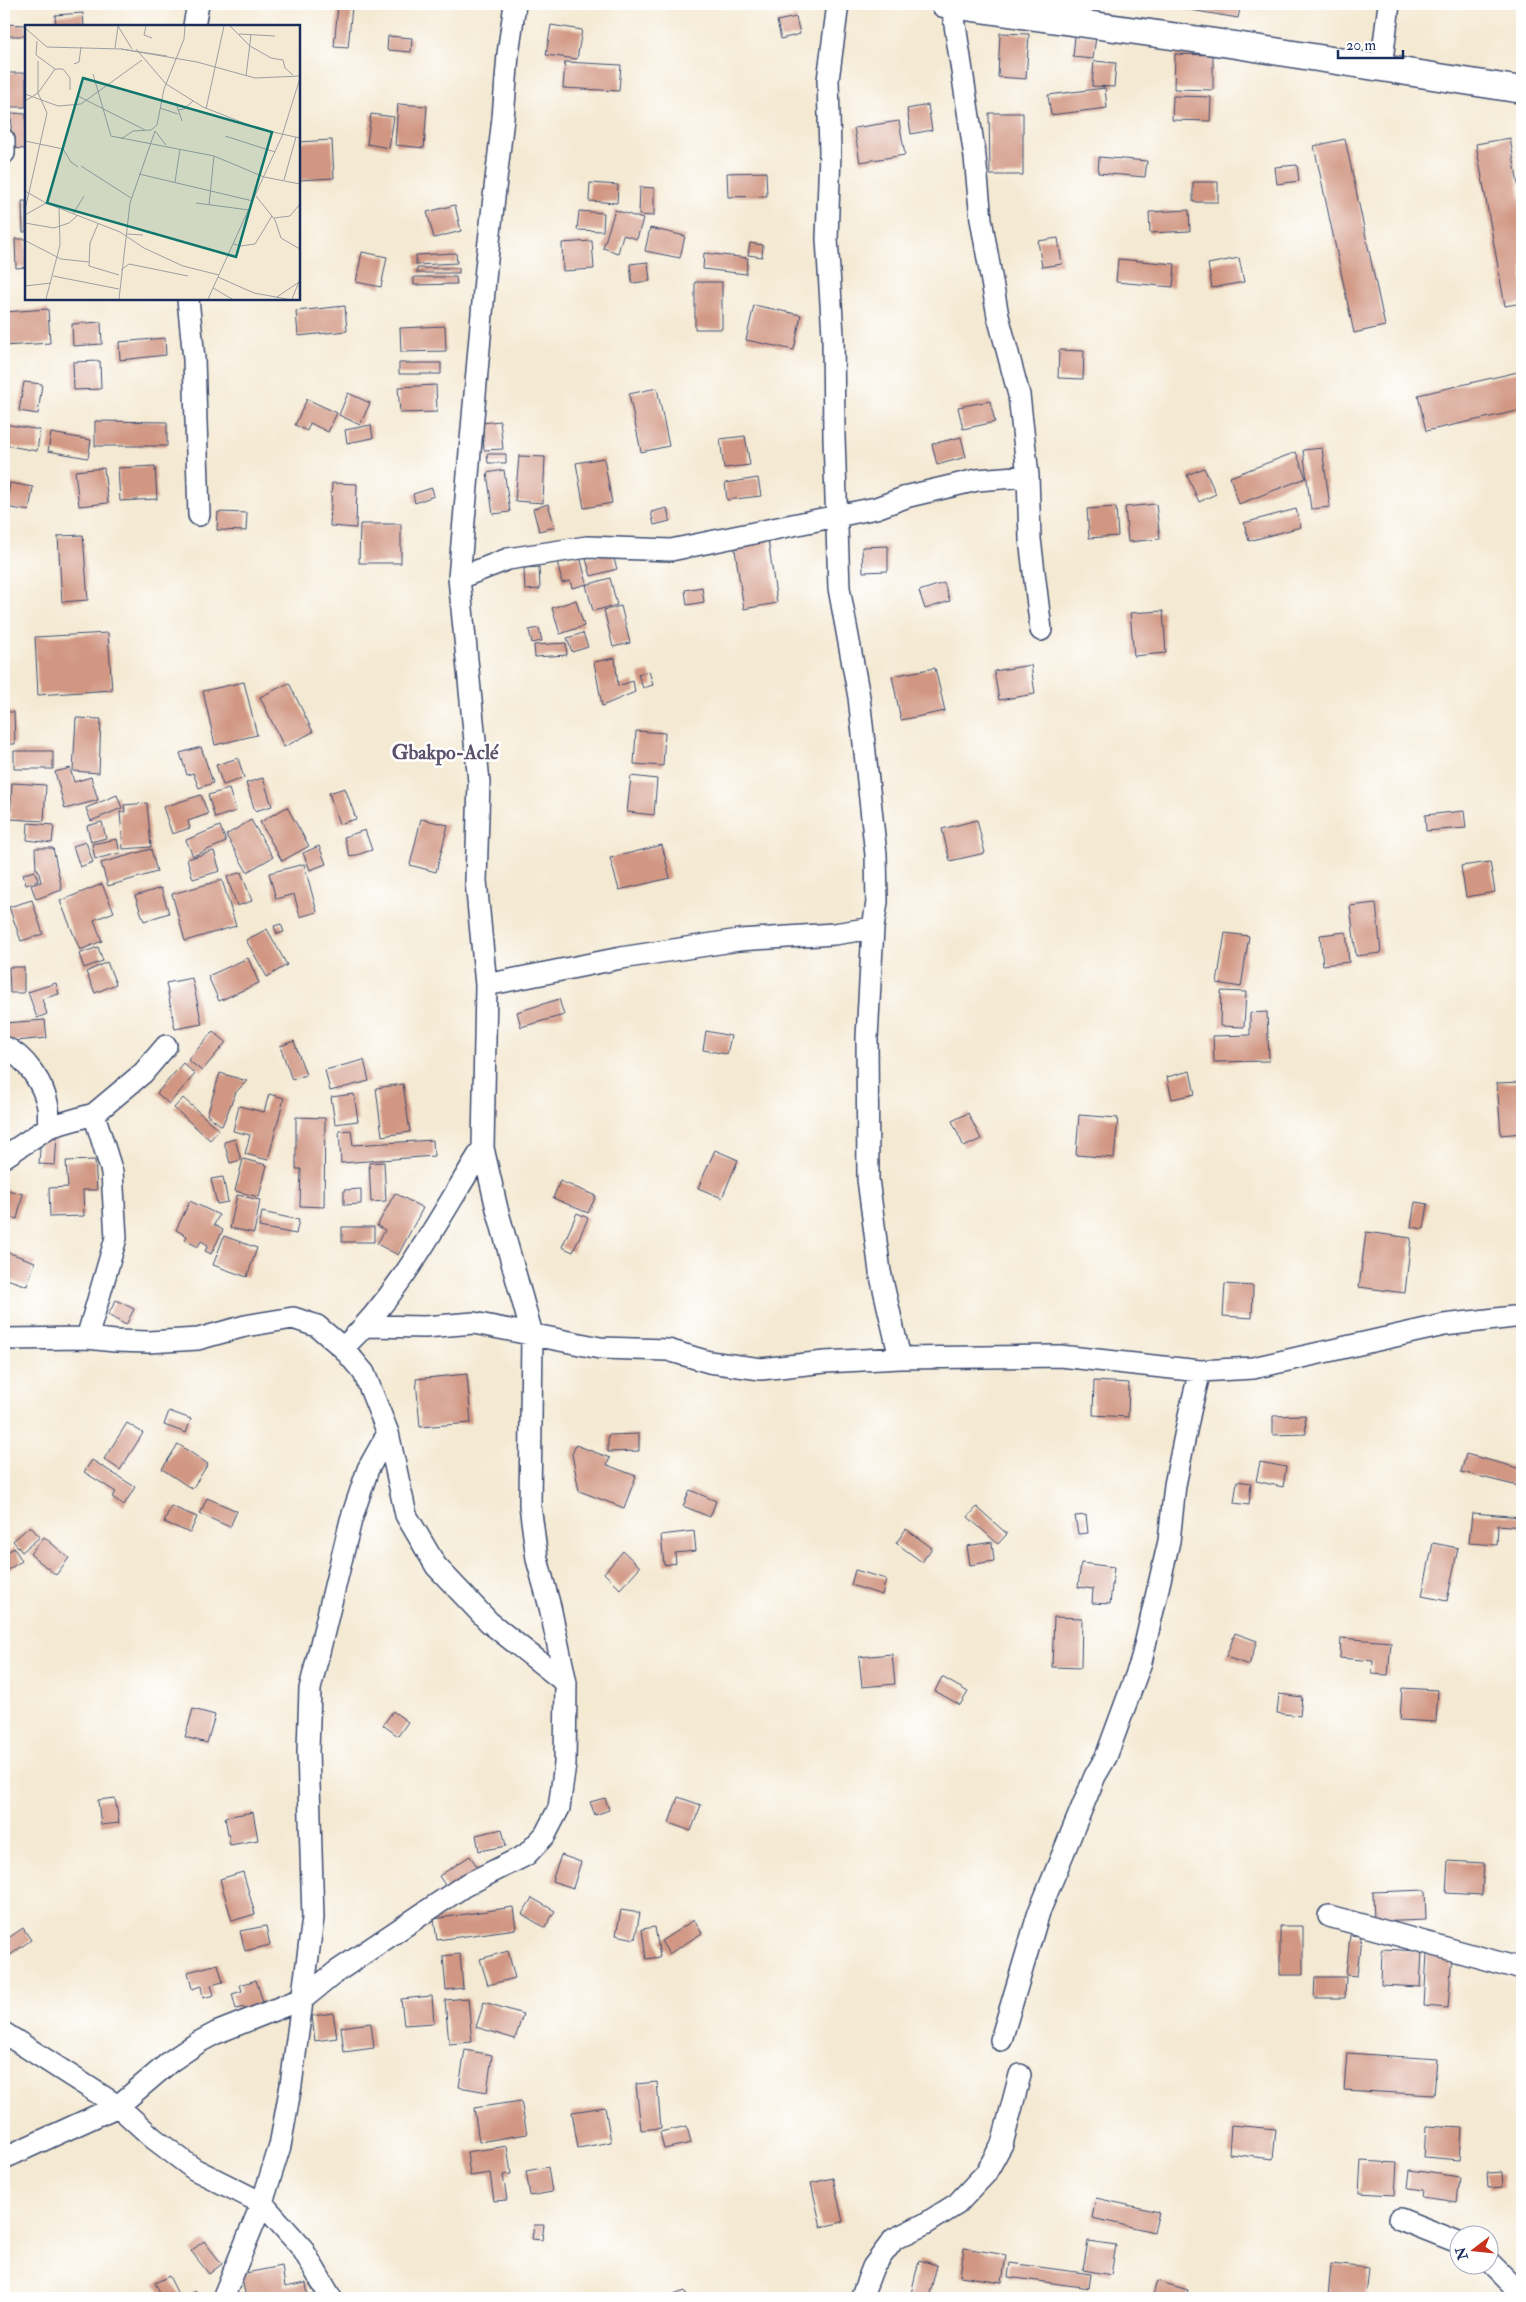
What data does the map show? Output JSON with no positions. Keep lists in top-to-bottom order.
{
  "districts": ["Gbakpo-Aclé"],
  "scale_bar": "20 m",
  "north": "left"
}
